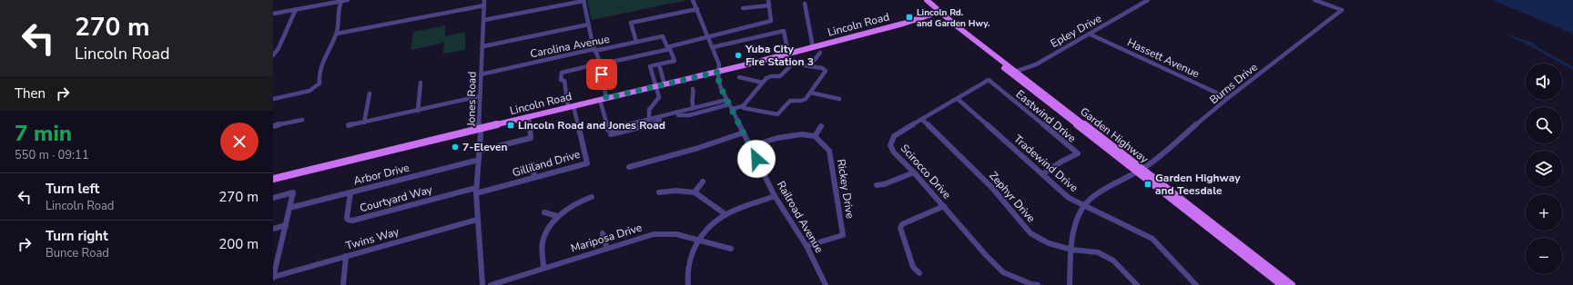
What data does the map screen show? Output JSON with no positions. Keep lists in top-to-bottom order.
{
  "streets": {
    "main road": ["Lincoln Road", "Garden Highway"],
    "street": [
      "Epley Drive",
      "Carolina Avenue",
      "Hassett Avenue",
      "Burns Drive",
      "Jones Road",
      "Eastwind Drive",
      "Gilliland Drive",
      "Tradewind Drive",
      "Scirocco Drive",
      "Arbor Drive",
      "Rickey Drive",
      "Zephyr Drive",
      "Courtyard Way",
      "Railroad Avenue",
      "Mariposa Drive",
      "Twins Way"
    ]
  },
  "crossings": [
    ["Lincoln Road", "Jones Road"],
    ["Lincoln Road", "Garden Highway"],
    ["Lincoln Road", "Gilliland Drive"],
    ["Lincoln Road", "Railroad Avenue"],
    ["Epley Drive", "Hassett Avenue"],
    ["Epley Drive", "Garden Highway"],
    ["Carolina Avenue", "Jones Road"],
    ["Carolina Avenue", "Railroad Avenue"],
    ["Hassett Avenue", "Burns Drive"],
    ["Burns Drive", "Garden Highway"],
    ["Burns Drive", "Tradewind Drive"],
    ["Jones Road", "Gilliland Drive"],
    ["Jones Road", "Arbor Drive"],
    ["Jones Road", "Courtyard Way"],
    ["Jones Road", "Twins Way"],
    ["Eastwind Drive", "Tradewind Drive"],
    ["Eastwind Drive", "Scirocco Drive"],
    ["Gilliland Drive", "Courtyard Way"],
    ["Tradewind Drive", "Scirocco Drive"],
    ["Scirocco Drive", "Zephyr Drive"],
    ["Arbor Drive", "Courtyard Way"],
    ["Rickey Drive", "Railroad Avenue"]
  ],
  "places": {
    "transit": ["Lincoln Rd. and Garden Hwy.", "Lincoln Road and Jones Road", "Garden Highway and Teesdale"],
    "other": ["Yuba City Fire Station 3", "7-Eleven"]
  },
  "page": {
    "turn": ["270 m", "Lincoln Road"],
    "map_buttons": ["+", "−"],
    "then": "Then",
    "heading": ["7 min", "550 m · 09:11"],
    "list": [
      {
        "name": "Turn left",
        "note": "Lincoln Road",
        "value": "270 m"
      },
      {
        "name": "Turn right",
        "note": "Bunce Road",
        "value": "200 m"
      }
    ]
  }
}
